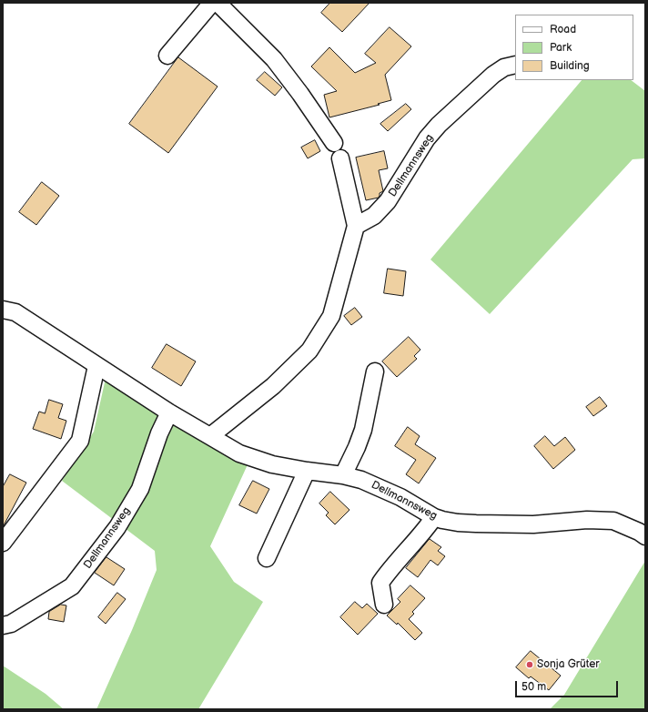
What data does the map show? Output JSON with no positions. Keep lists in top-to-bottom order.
{
  "streets": {
    "street": ["Dellmannsweg"]
  },
  "places": ["Sonja Grüter"],
  "legend": ["Road", "Park", "Building"],
  "scale_bar": "50 m"
}
